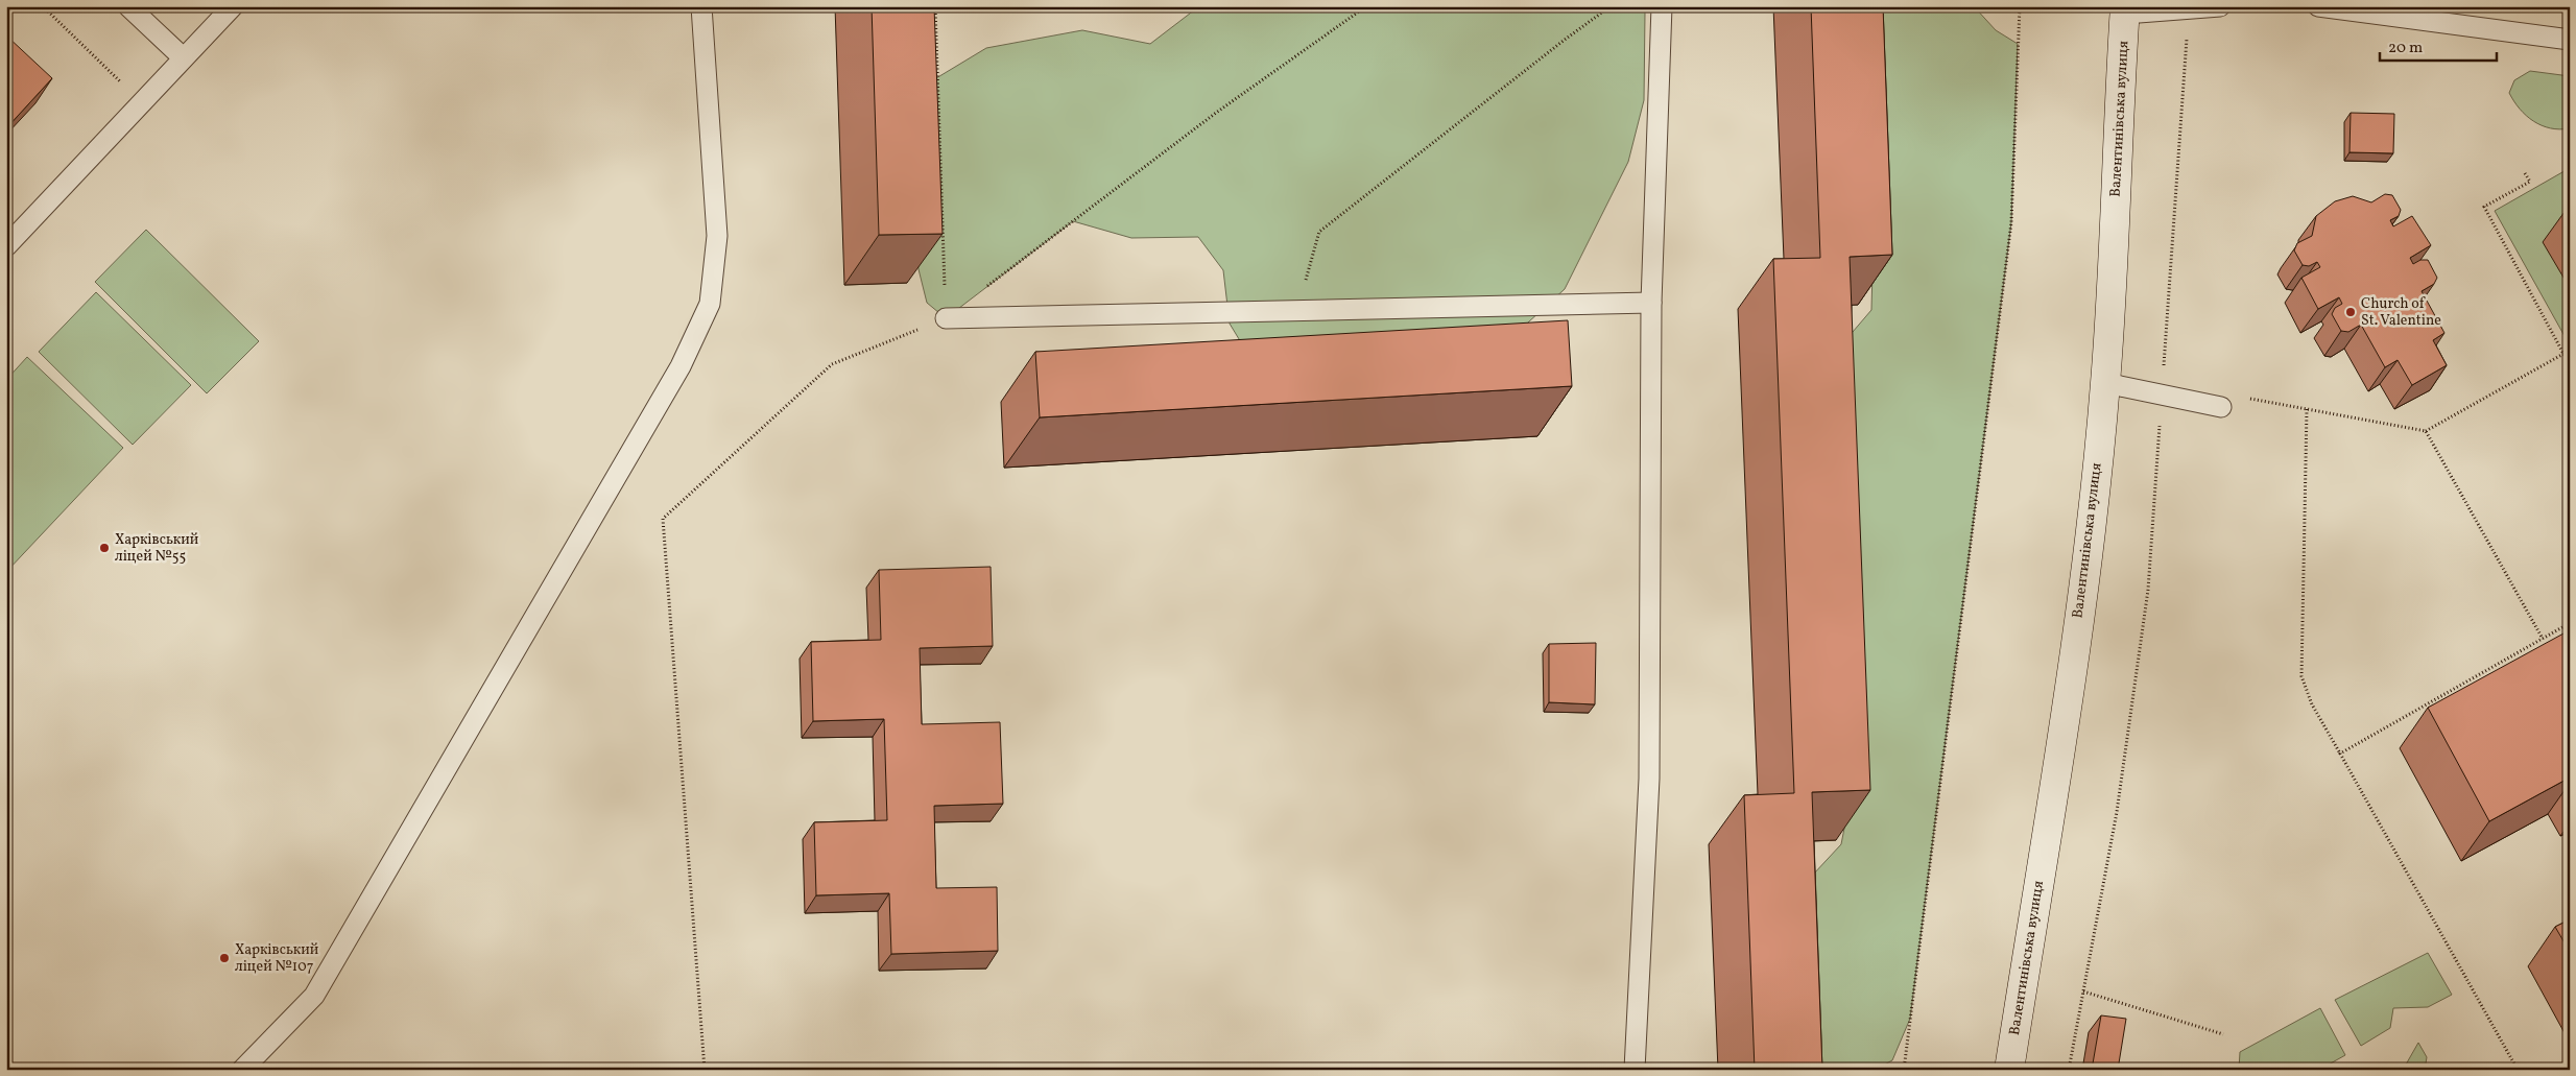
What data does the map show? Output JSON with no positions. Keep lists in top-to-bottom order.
{
  "streets": {
    "street": ["Валентинівська вулиця"]
  },
  "places": ["Church of St. Valentine", "Харківський ліцей №55", "Харківський ліцей №107"],
  "scale_bar": "20 m"
}
